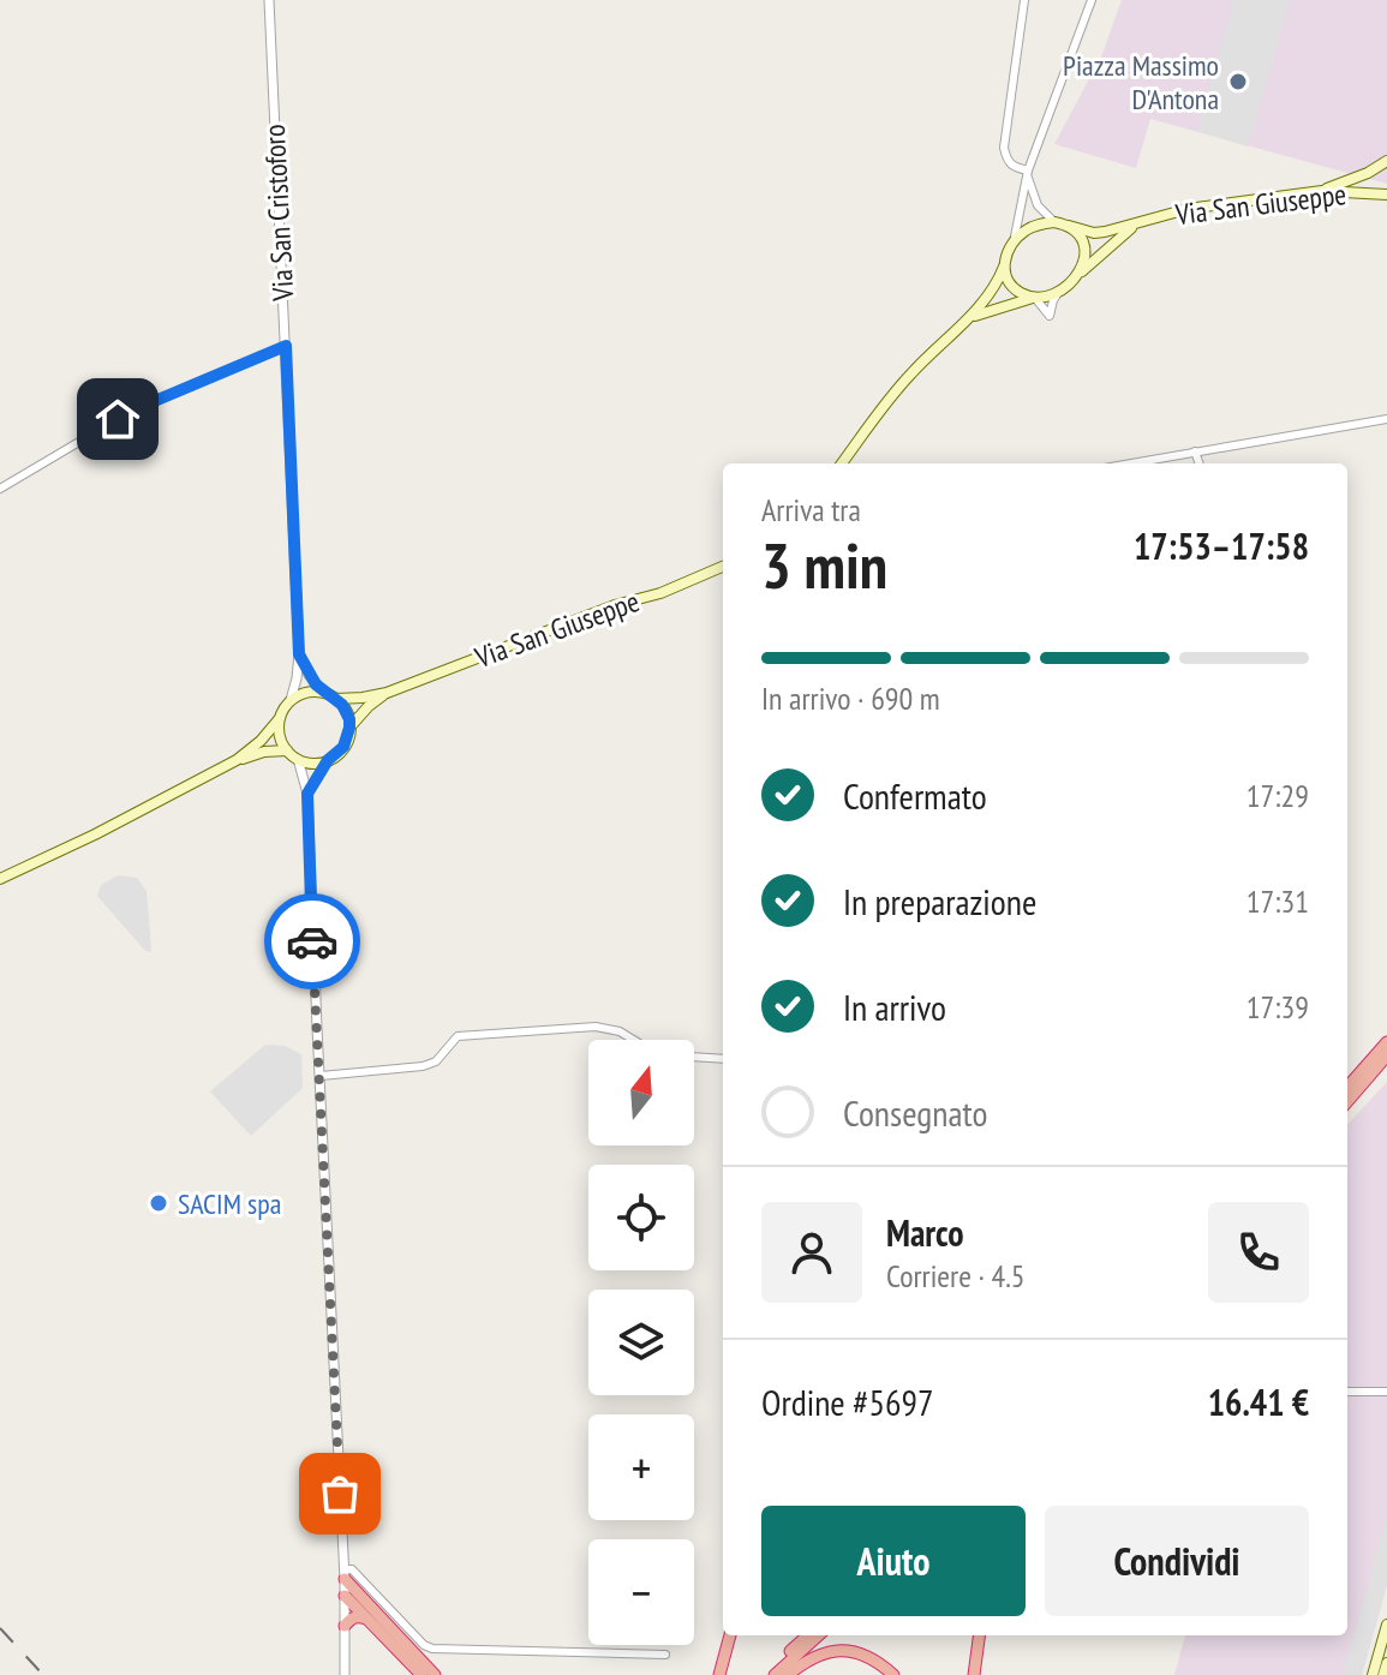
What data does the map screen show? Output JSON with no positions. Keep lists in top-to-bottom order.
{
  "streets": {
    "main road": ["Via San Giuseppe"],
    "street": ["Via San Cristoforo"]
  },
  "crossings": [
    ["Via San Giuseppe", "Via San Cristoforo"]
  ],
  "places": ["Piazza Massimo D'Antona", "SACIM spa"],
  "north": "top",
  "page": {
    "heading": ["3 min", "Arriva tra", "17:53–17:58"],
    "panel": [
      "Marco",
      "Corriere · 4.5",
      "Ordine #5697",
      "16.41 €"
    ],
    "bar": "In arrivo · 690 m",
    "list": [
      ["Confermato", "17:29"],
      ["In preparazione", "17:31"],
      ["In arrivo", "17:39"],
      "Consegnato"
    ],
    "map_buttons": ["+", "−"],
    "buttons": ["Aiuto", "Condividi"]
  }
}
